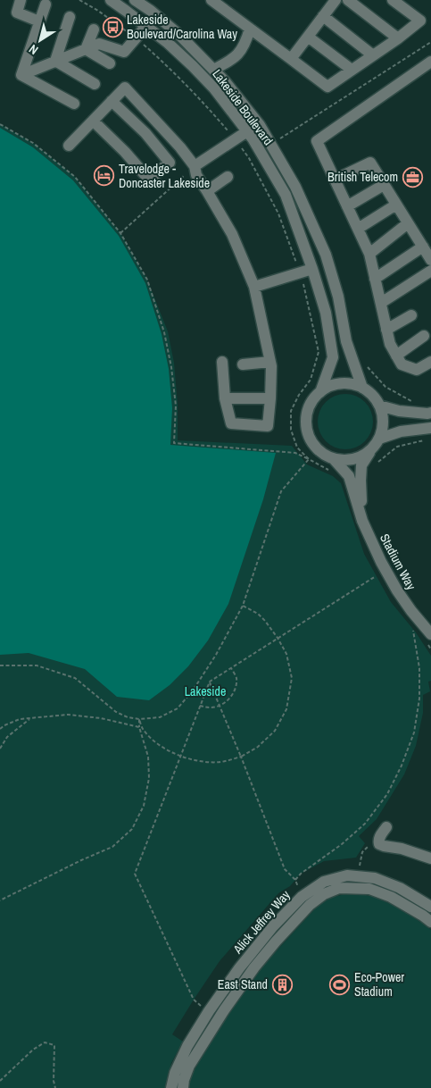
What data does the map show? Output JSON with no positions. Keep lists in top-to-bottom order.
{
  "streets": {
    "street": ["Lakeside Boulevard", "Stadium Way", "Alick Jeffrey Way"]
  },
  "crossings": [
    ["Lakeside Boulevard", "Stadium Way"]
  ],
  "parks": ["Lakeside"],
  "places": {
    "bus stop": ["Lakeside Boulevard/Carolina Way"],
    "hotel": ["Travelodge - Doncaster Lakeside"],
    "office": ["British Telecom"],
    "building": ["East Stand"],
    "sports": ["Eco-Power Stadium"]
  },
  "north": "bottom left"
}
